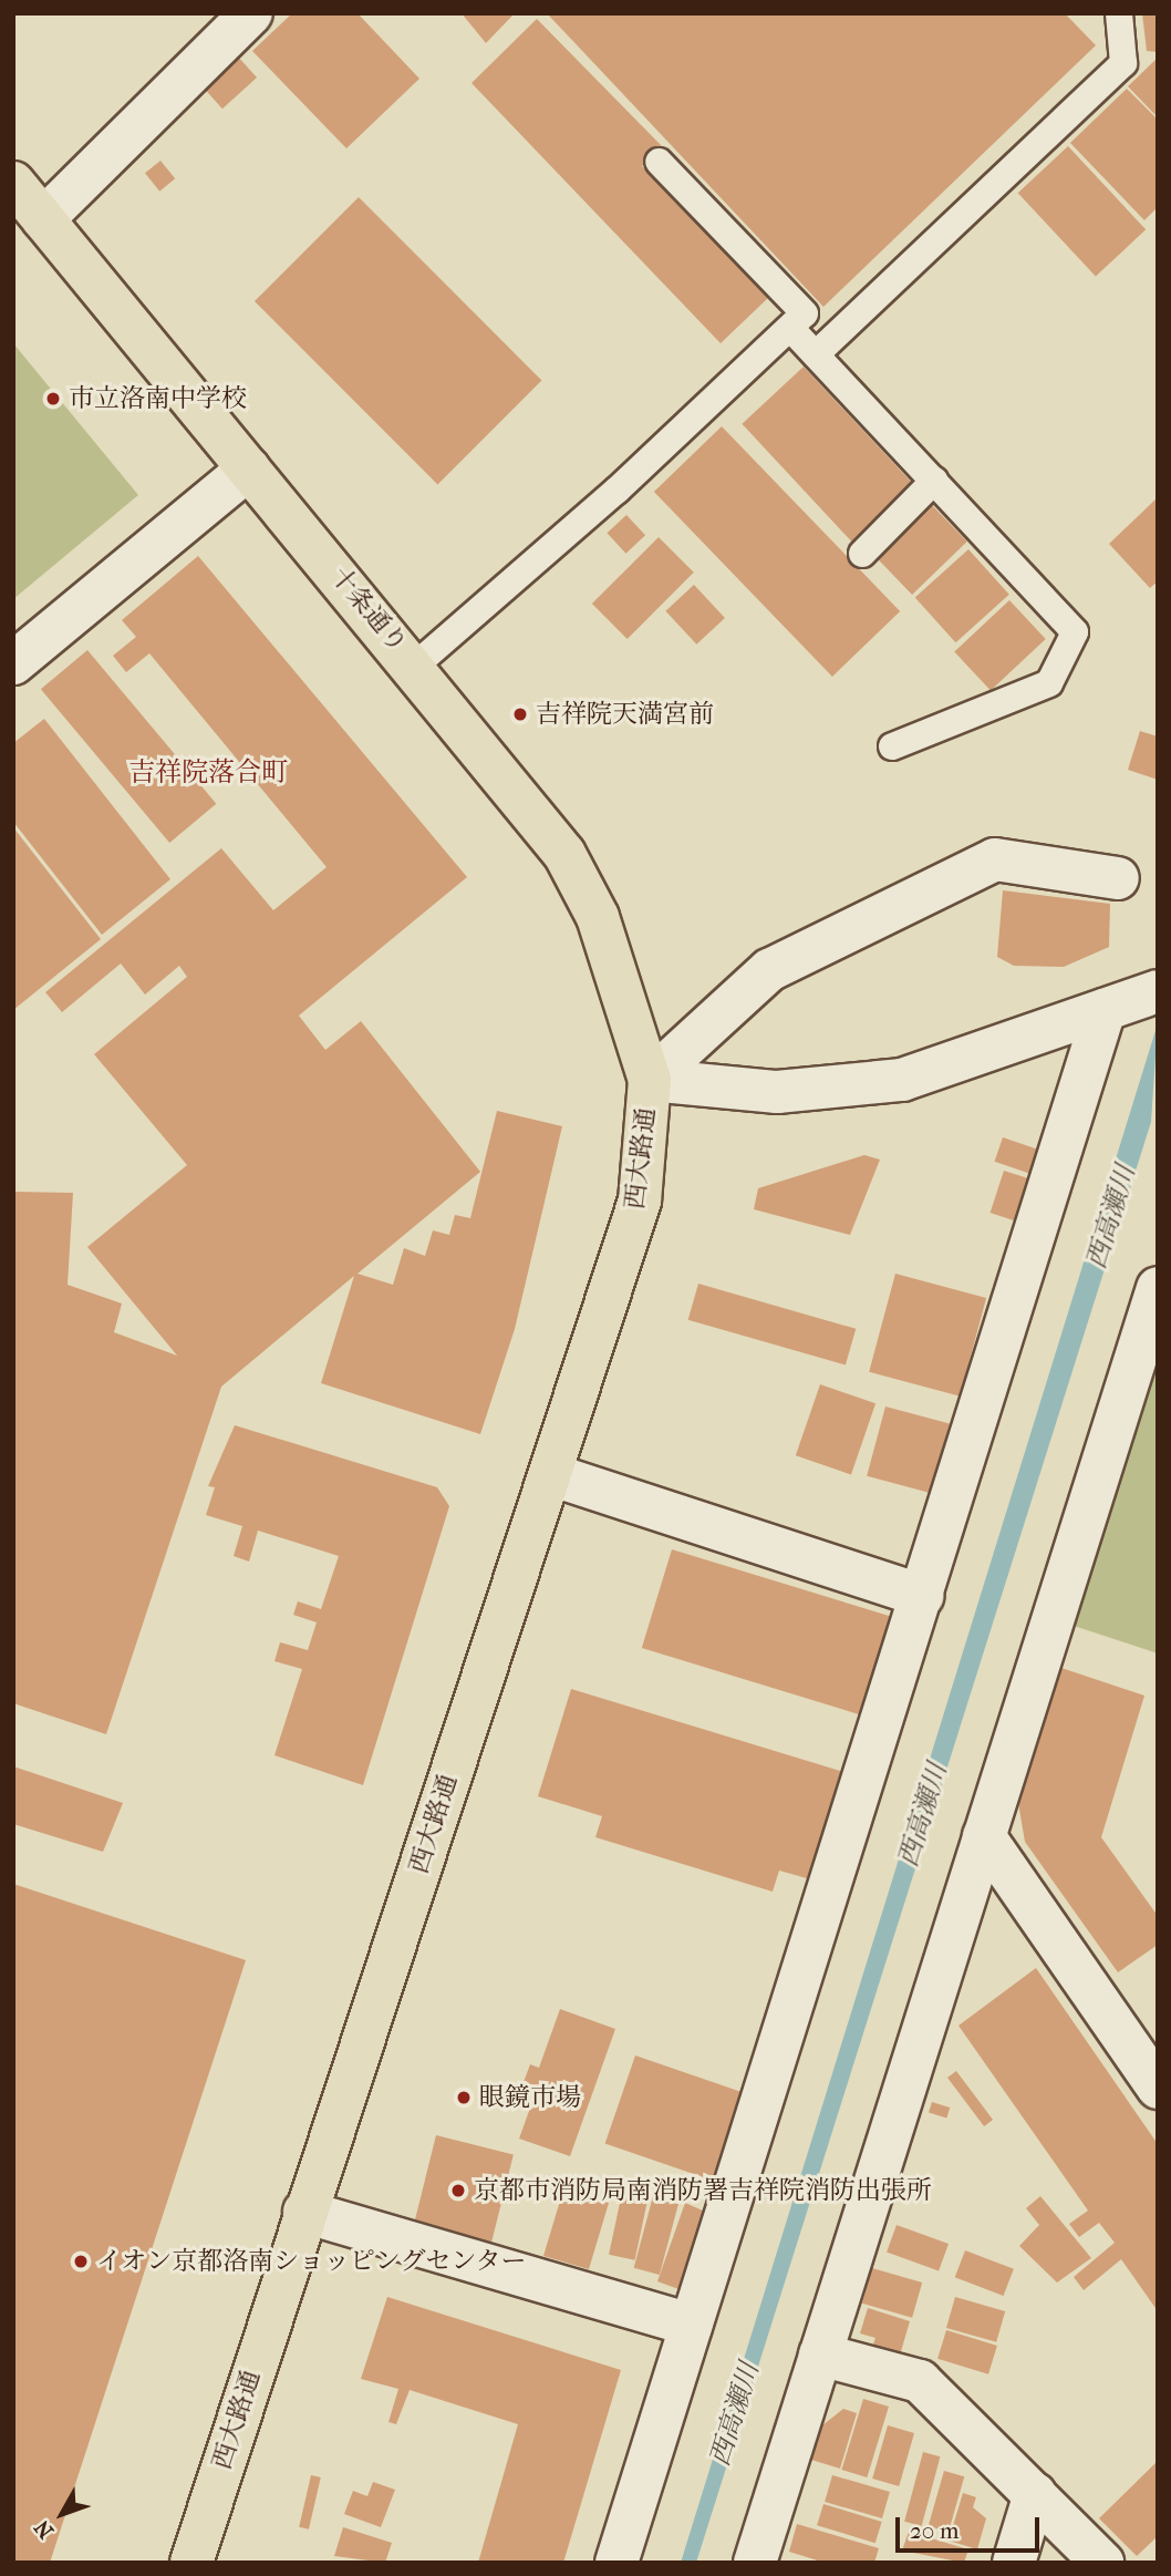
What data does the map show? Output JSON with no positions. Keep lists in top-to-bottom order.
{
  "streets": {
    "main road": ["十条通り", "西大路通"]
  },
  "crossings": [
    ["十条通り", "西大路通"]
  ],
  "districts": ["吉祥院落合町"],
  "water": ["西高瀬川"],
  "places": [
    "市立洛南中学校",
    "吉祥院天満宮前",
    "眼鏡市場",
    "京都市消防局南消防署吉祥院消防出張所",
    "イオン京都洛南ショッピングセンター"
  ],
  "scale_bar": "20 m",
  "north": "bottom left"
}
